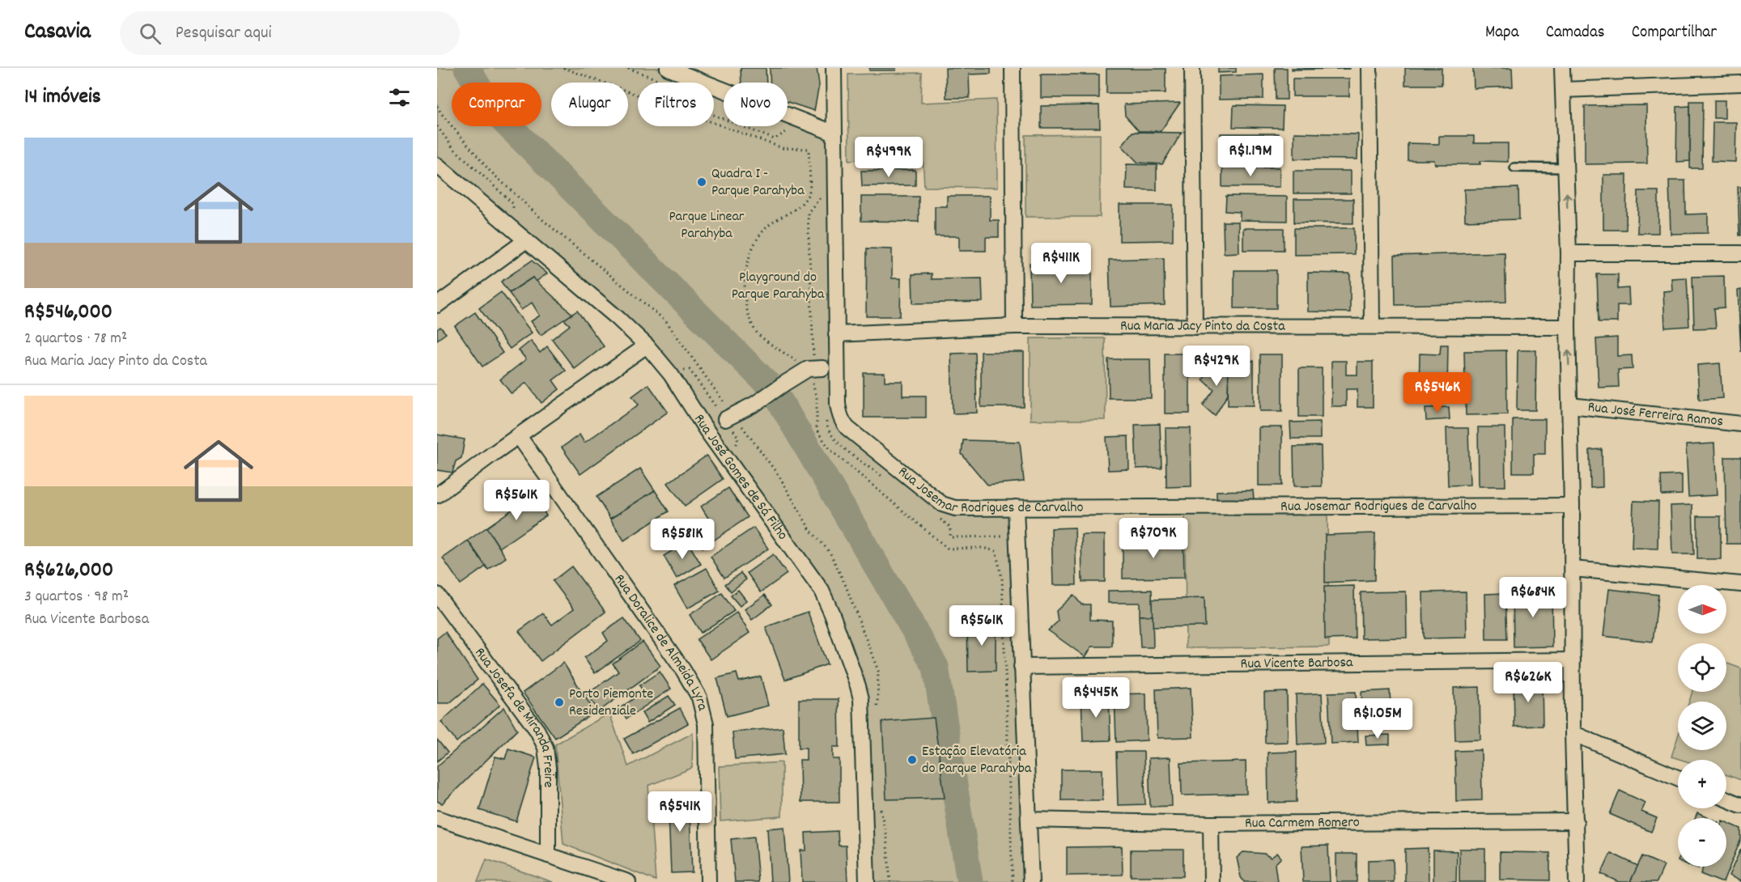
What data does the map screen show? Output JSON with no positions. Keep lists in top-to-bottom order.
{
  "streets": {
    "street": [
      "Rua Maria Jacy Pinto da Costa",
      "Rua José Ferreira Ramos",
      "Rua José Gomes de Sá Filho",
      "Rua Josemar Rodrigues de Carvalho",
      "Rua Doralice de Almeida Lyra",
      "Rua Vicente Barbosa",
      "Rua Josefa de Miranda Freire",
      "Rua Carmem Romero"
    ]
  },
  "crossings": [
    ["Rua Maria Jacy Pinto da Costa", "Rua Josemar Rodrigues de Carvalho"]
  ],
  "parks": ["Parque Linear Parahyba", "Playground do Parque Parahyba"],
  "places": ["Quadra I - Parque Parahyba", "Porto Piemonte Residenziale", "Estação Elevatória do Parque Parahyba"],
  "north": "right",
  "page": {
    "header": "Casavia",
    "search": "Pesquisar aqui",
    "nav": ["Mapa", "Camadas", "Compartilhar"],
    "heading": "14 imóveis",
    "chip": [
      "Comprar",
      "Alugar",
      "Filtros",
      "Novo"
    ],
    "list": [
      {
        "name": "R$546,000",
        "note": "2 quartos · 78 m² · Rua Maria Jacy Pinto da Costa"
      },
      {
        "name": "R$626,000",
        "note": "3 quartos · 98 m² · Rua Vicente Barbosa"
      }
    ],
    "price": [
      "R$1.19M",
      "R$499K",
      "R$411K",
      "R$429K",
      "R$546K",
      "R$561K",
      "R$709K",
      "R$581K",
      "R$684K",
      "R$561K",
      "R$626K",
      "R$445K",
      "R$1.05M",
      "R$541K"
    ],
    "map_buttons": ["+", "−"]
  }
}
